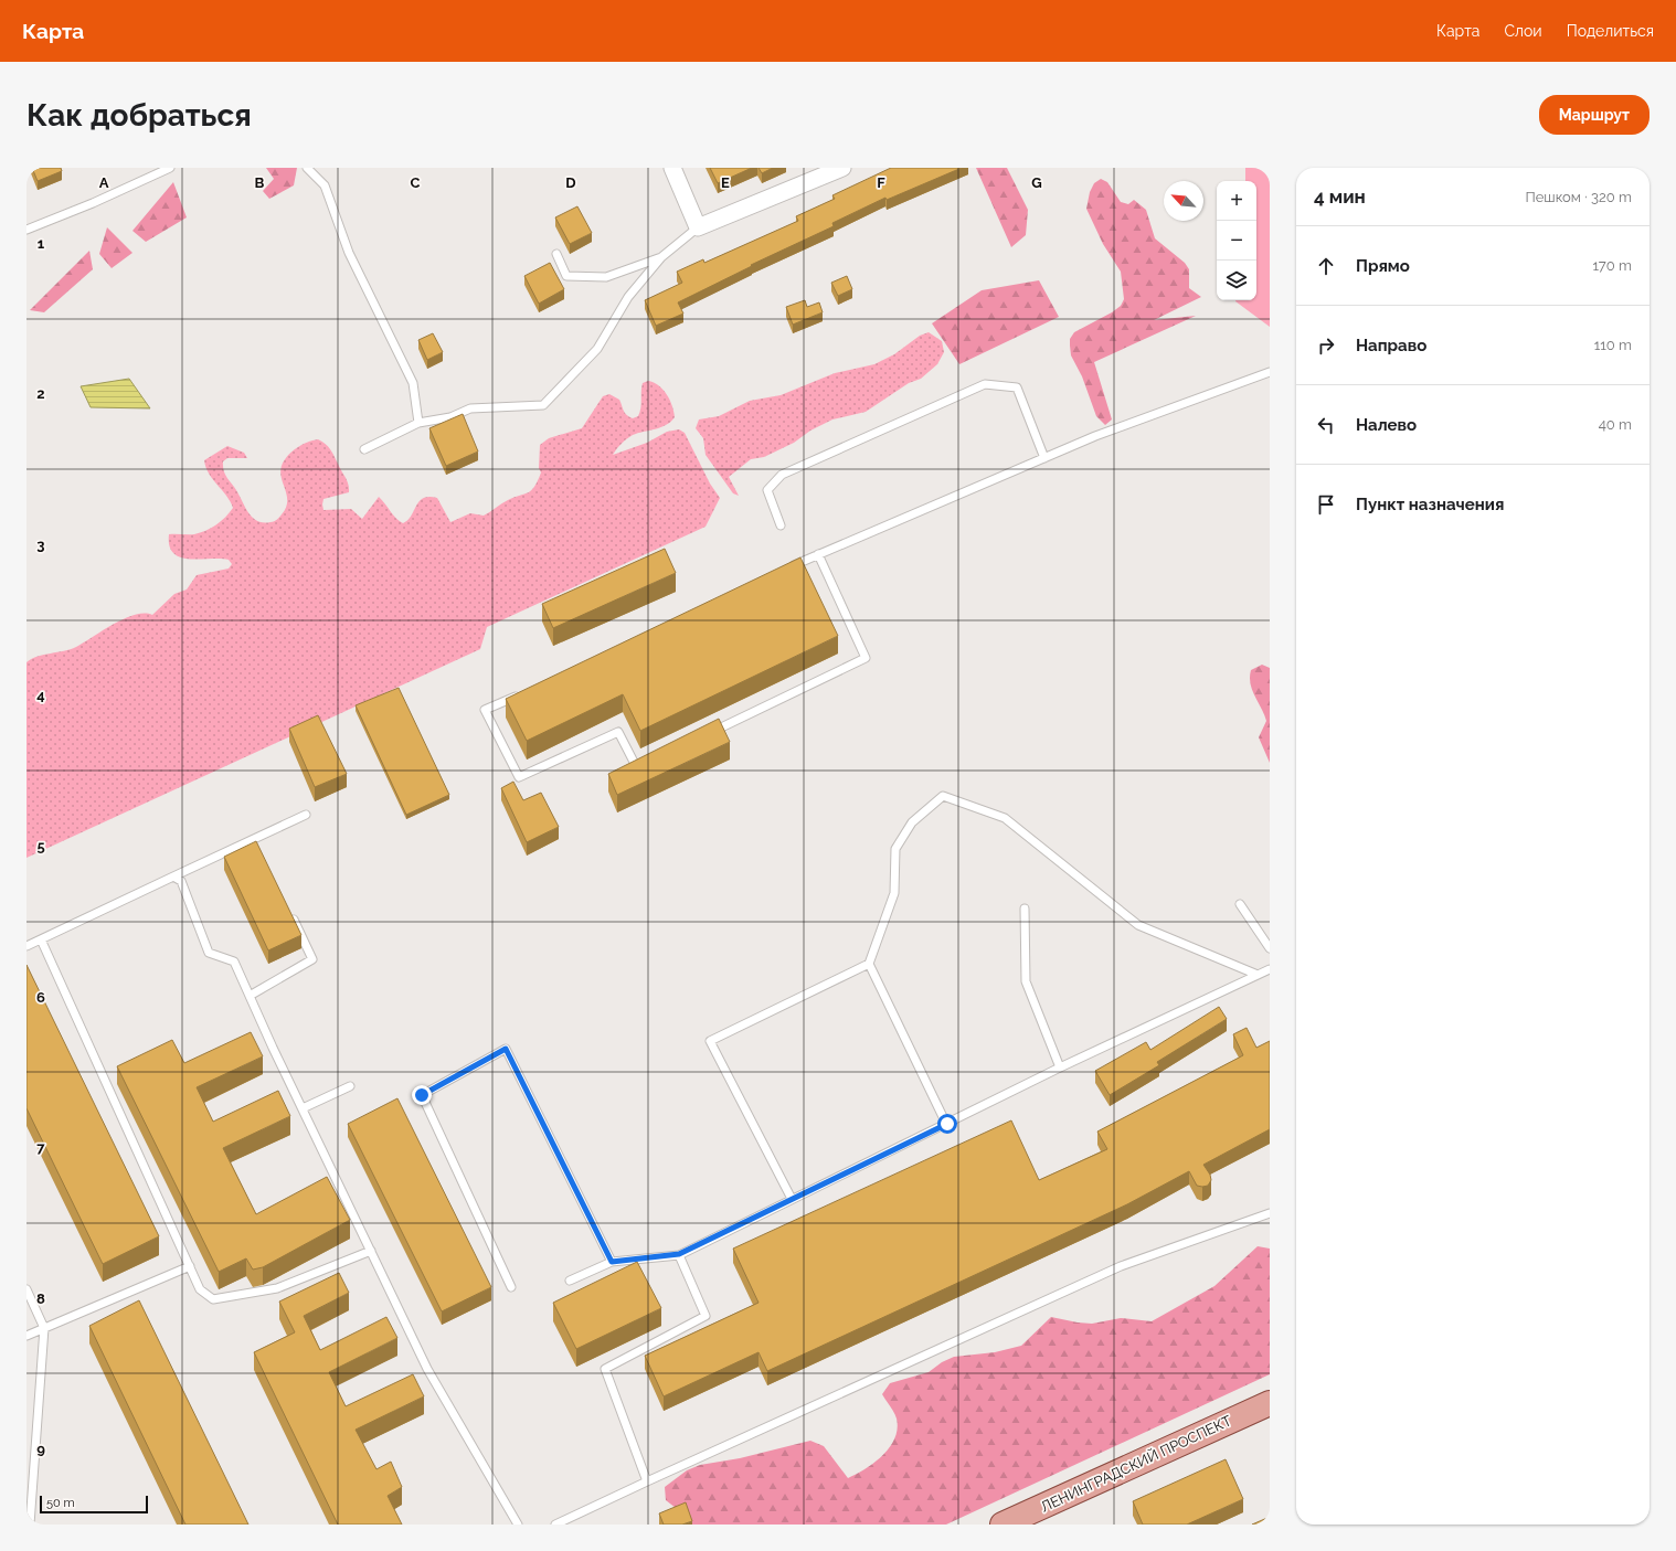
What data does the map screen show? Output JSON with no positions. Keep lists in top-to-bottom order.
{
  "streets": {
    "main road": ["ЛЕНИНГРАДСКИЙ ПРОСПЕКТ"]
  },
  "scale_bar": "50 m",
  "north": "top left",
  "page": {
    "header": "Карта",
    "nav": ["Карта", "Слои", "Поделиться"],
    "buttons": "Маршрут",
    "title": "Как добраться",
    "heading": ["4 мин", "Пешком · 320 m"],
    "map_buttons": ["+", "−"],
    "list": [
      ["Прямо", "170 m"],
      ["Направо", "110 m"],
      ["Налево", "40 m"],
      "Пункт назначения"
    ],
    "scale": "50 m"
  },
  "grid": {
    "columns": [
      "A",
      "B",
      "C",
      "D",
      "E",
      "F",
      "G"
    ],
    "rows": [
      "1",
      "2",
      "3",
      "4",
      "5",
      "6",
      "7",
      "8",
      "9"
    ]
  }
}
